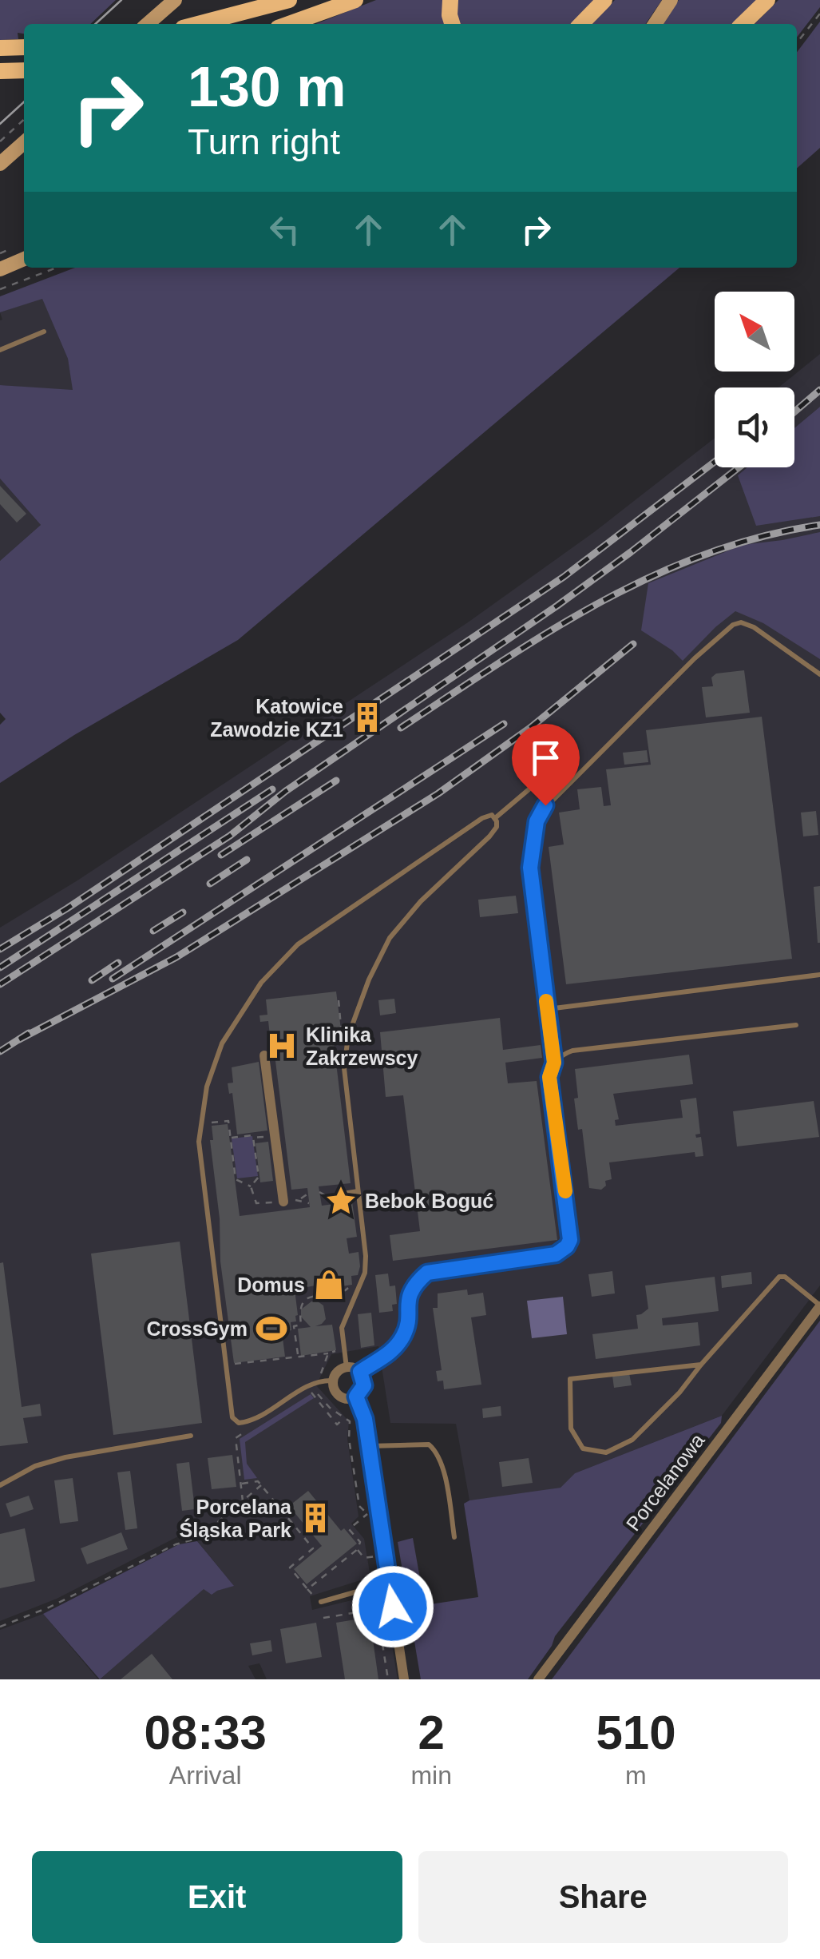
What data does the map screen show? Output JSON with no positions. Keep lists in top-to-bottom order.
{
  "streets": {
    "street": ["Porcelanowa"]
  },
  "places": {
    "building": ["Katowice Zawodzie KZ1", "Porcelana Śląska Park"],
    "hospital": ["Klinika Zakrzewscy"],
    "place": ["Bebok Boguć"],
    "shop": ["Domus"],
    "sports": ["CrossGym"]
  },
  "north": "top left",
  "page": {
    "turn": ["130 m", "Turn right"],
    "eta": [
      "08:33",
      "Arrival",
      "2",
      "min",
      "510",
      "m"
    ],
    "buttons": ["Exit", "Share"]
  }
}
